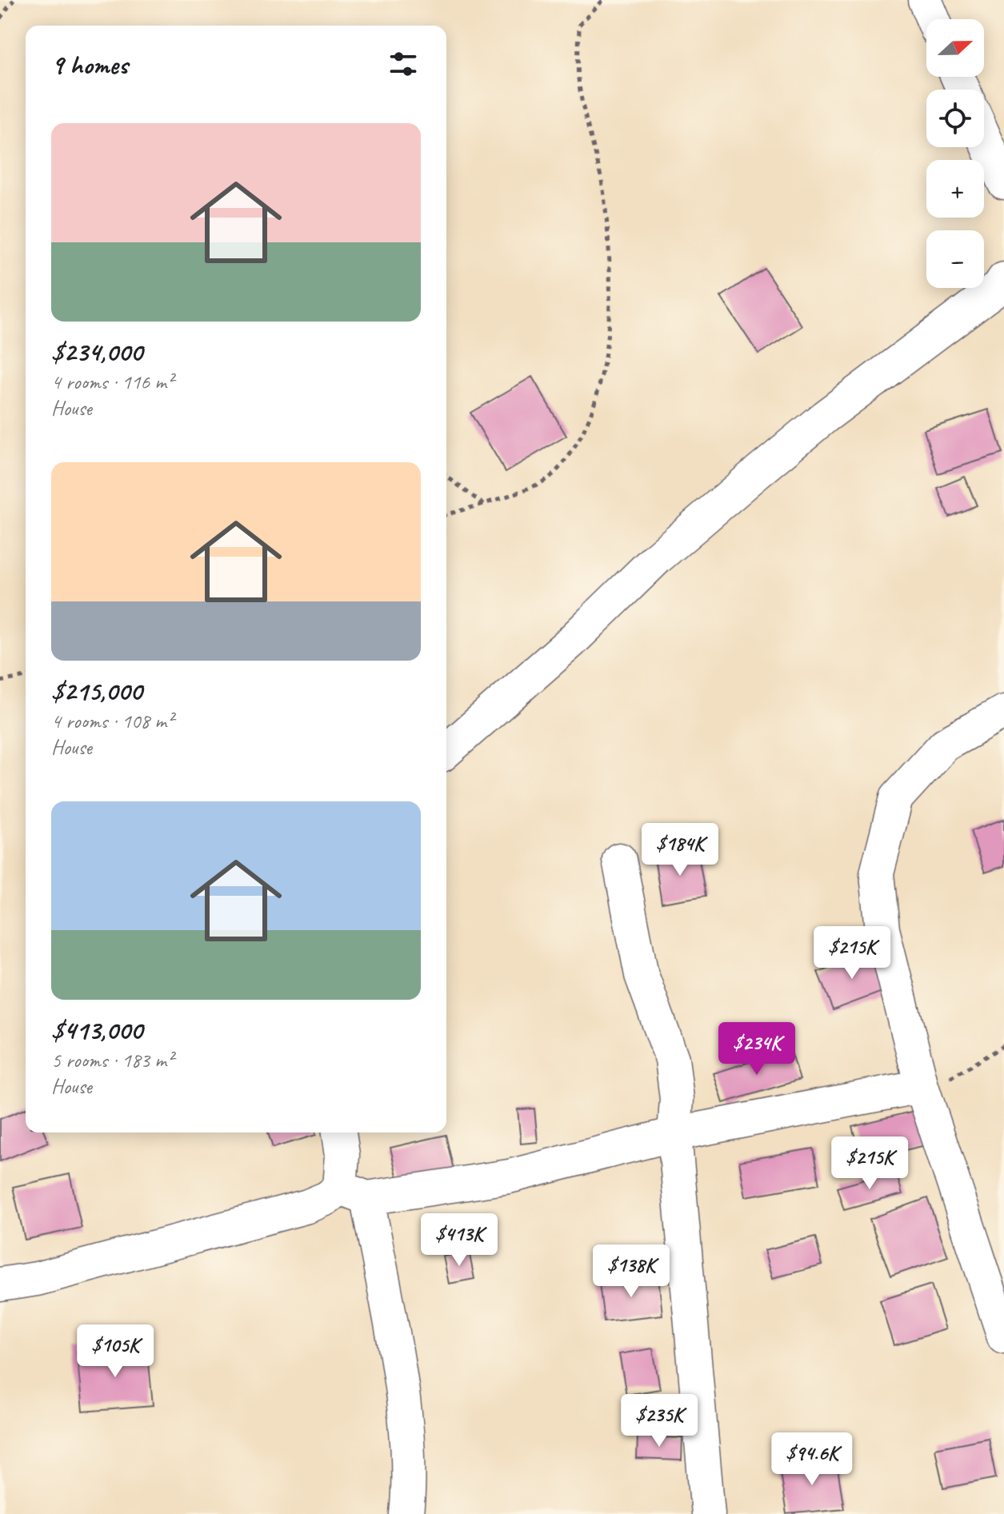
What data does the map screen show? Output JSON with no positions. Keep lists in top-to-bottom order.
{
  "north": "right",
  "page": {
    "map_buttons": ["+", "−"],
    "heading": "9 homes",
    "list": [
      {
        "name": "$234,000",
        "note": "4 rooms · 116 m² · House"
      },
      {
        "name": "$215,000",
        "note": "4 rooms · 108 m² · House"
      },
      {
        "name": "$413,000",
        "note": "5 rooms · 183 m² · House"
      }
    ],
    "price": [
      "$184K",
      "$215K",
      "$234K",
      "$215K",
      "$413K",
      "$138K",
      "$105K",
      "$235K",
      "$94.6K"
    ]
  }
}
